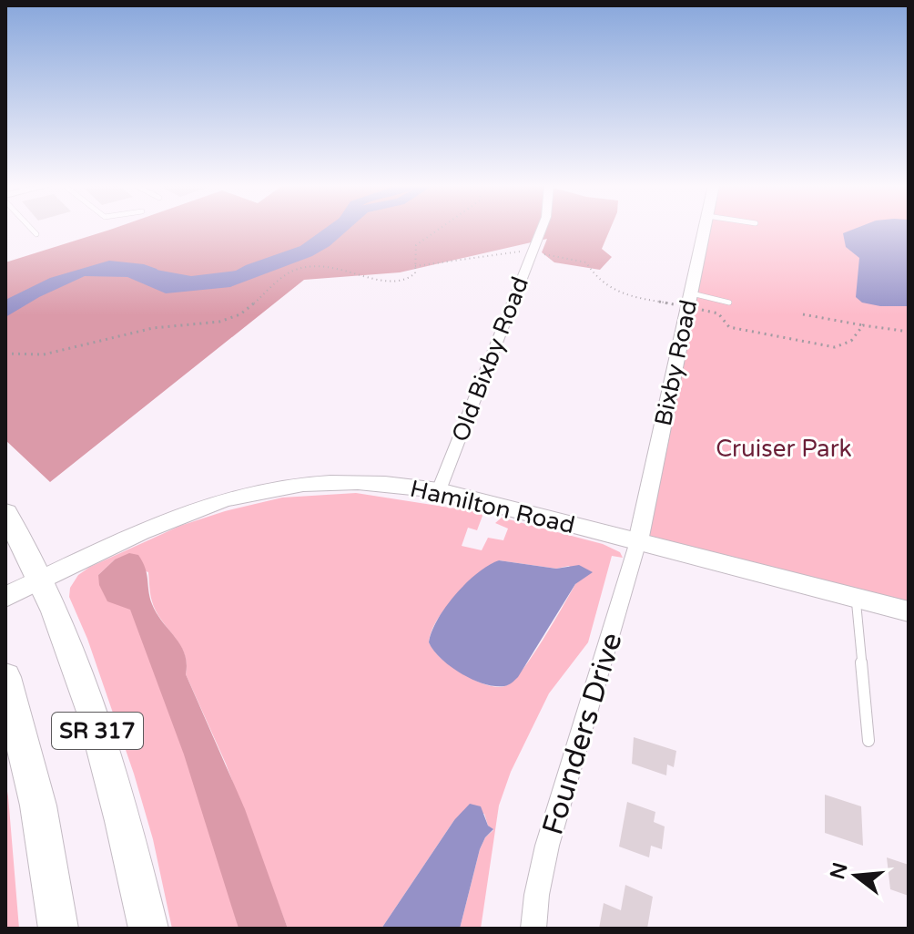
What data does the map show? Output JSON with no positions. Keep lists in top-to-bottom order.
{
  "streets": {
    "main road": ["Hamilton Road", "SR 317"],
    "street": ["Old Bixby Road", "Bixby Road", "Founders Drive"]
  },
  "crossings": [
    ["Old Bixby Road", "Hamilton Road"],
    ["Bixby Road", "Hamilton Road"],
    ["Bixby Road", "Founders Drive"],
    ["Hamilton Road", "SR 317"],
    ["Hamilton Road", "Founders Drive"]
  ],
  "parks": ["Cruiser Park"],
  "north": "left"
}
